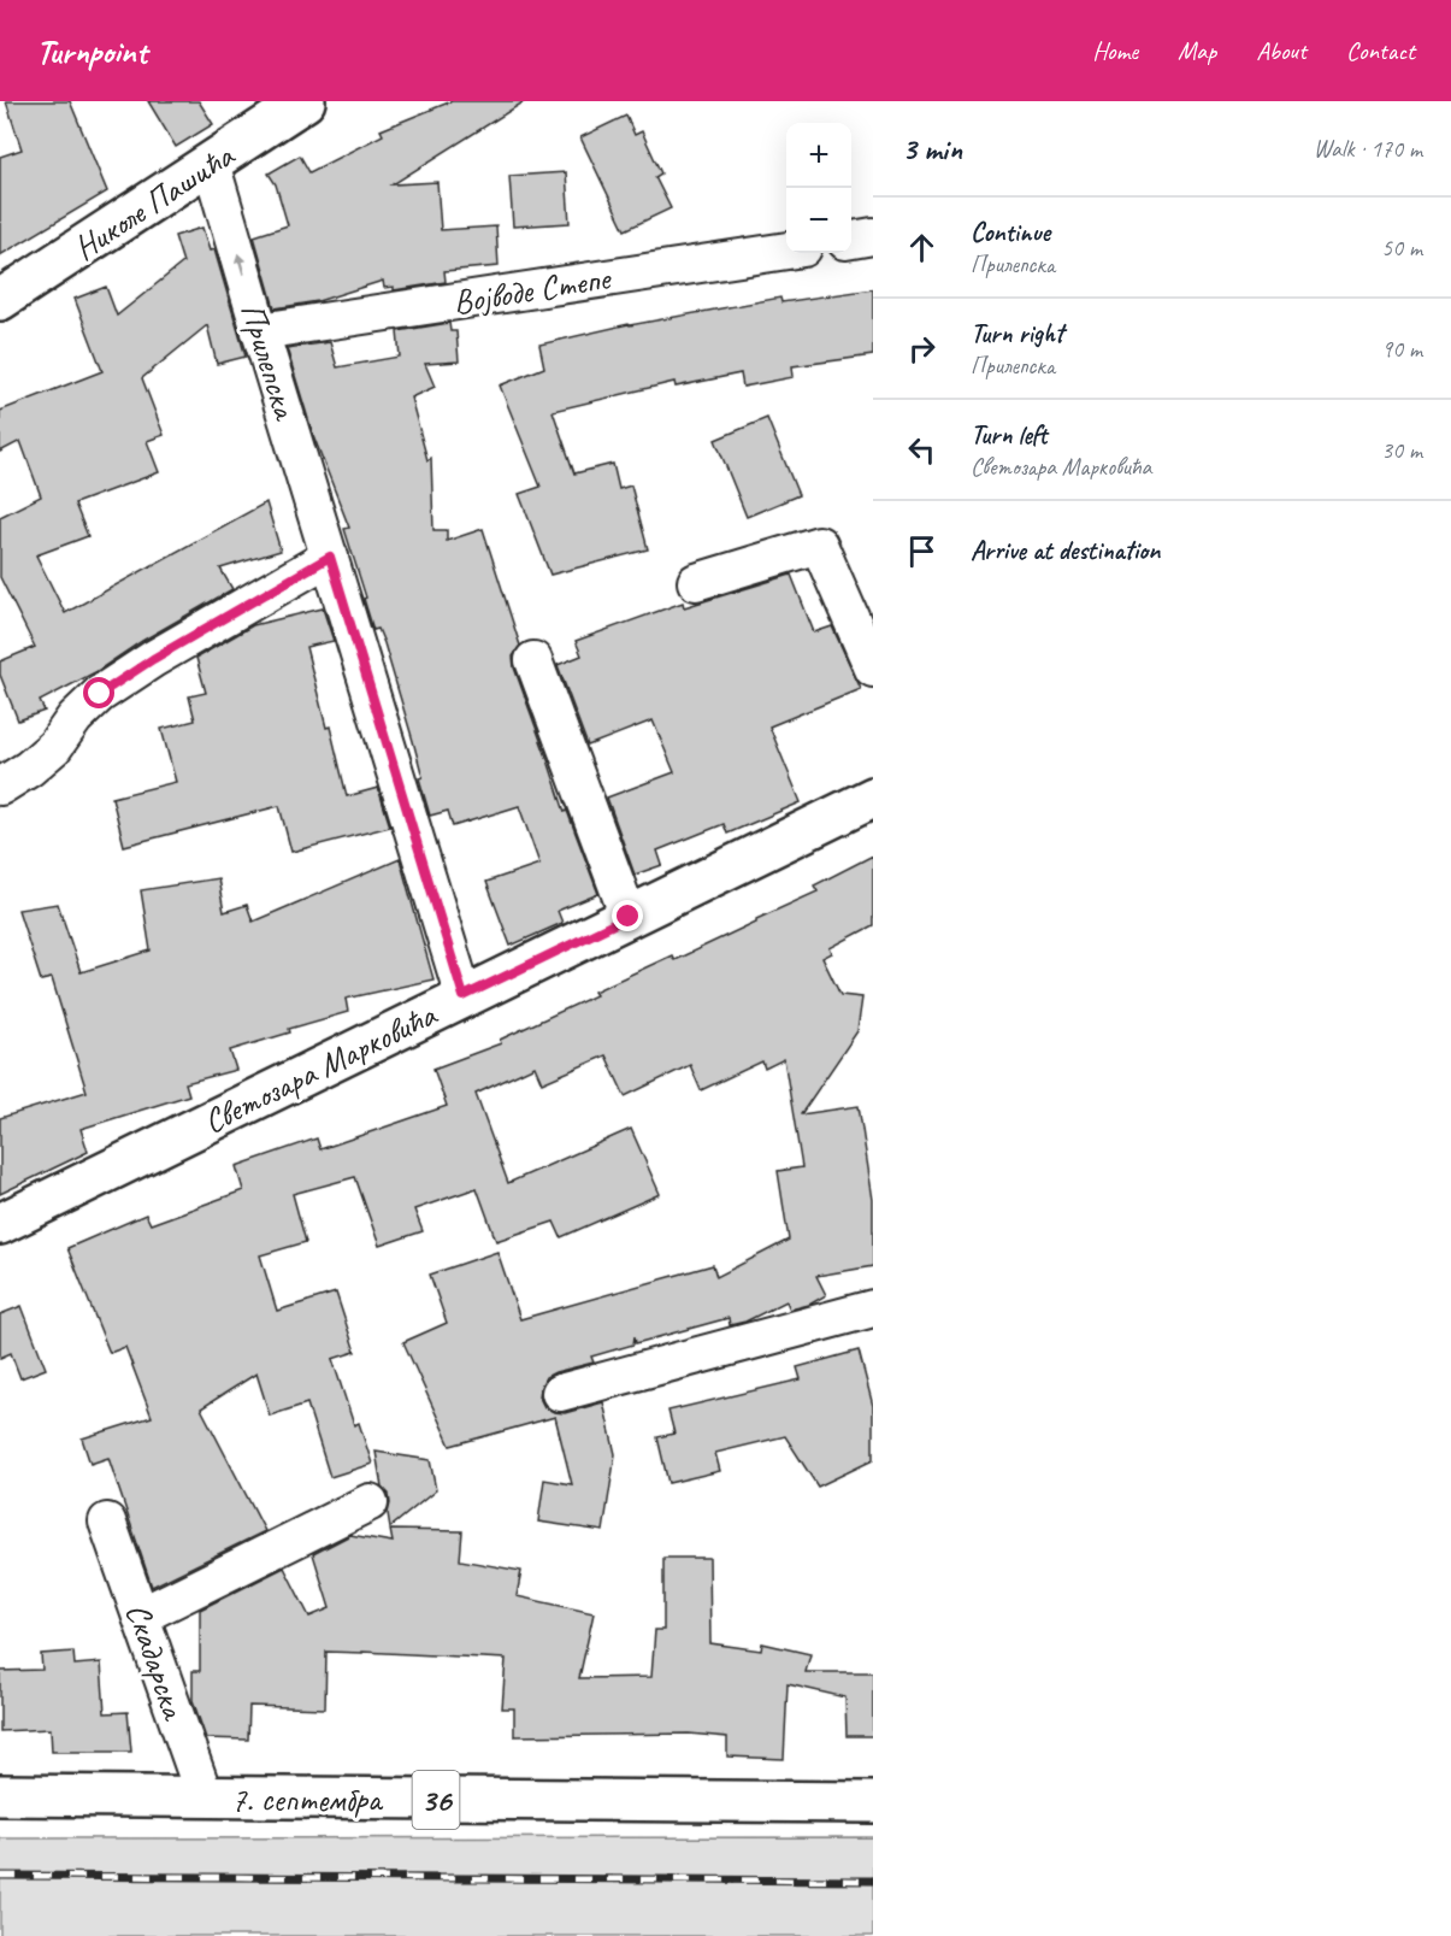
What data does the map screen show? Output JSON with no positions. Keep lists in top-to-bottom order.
{
  "streets": {
    "street": [
      "Николе Пашића",
      "Војводе Степе",
      "Прилепска",
      "Светозара Марковића",
      "Скадарска",
      "7. септембра",
      "36"
    ]
  },
  "crossings": [
    ["Николе Пашића", "Прилепска"],
    ["Војводе Степе", "Прилепска"],
    ["Прилепска", "Светозара Марковића"],
    ["Скадарска", "7. септембра"]
  ],
  "page": {
    "header": "Turnpoint",
    "nav": [
      "Home",
      "Map",
      "About",
      "Contact"
    ],
    "heading": ["3 min", "Walk · 170 m"],
    "map_buttons": ["+", "−"],
    "list": [
      ["Continue", "Прилепска", "50 m"],
      ["Turn right", "Прилепска", "90 m"],
      ["Turn left", "Светозара Марковића", "30 m"],
      "Arrive at destination"
    ]
  }
}
